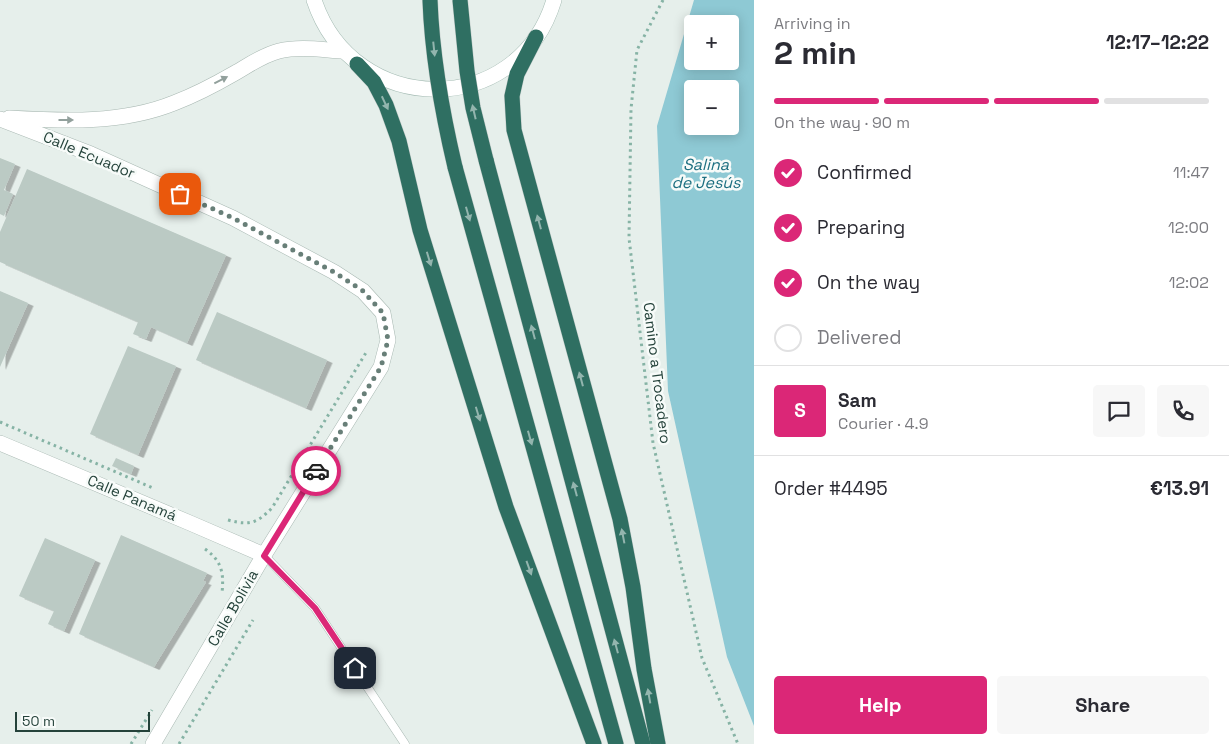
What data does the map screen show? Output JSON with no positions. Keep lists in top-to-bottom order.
{
  "streets": {
    "street": ["Calle Ecuador", "Calle Panamá", "Calle Bolivia"],
    "path": ["Camino a Trocadero"]
  },
  "crossings": [
    ["Calle Ecuador", "Calle Bolivia"],
    ["Calle Panamá", "Calle Bolivia"]
  ],
  "water": ["Salina de Jesús"],
  "scale_bar": "50 m",
  "page": {
    "heading": ["2 min", "Arriving in", "12:17–12:22"],
    "panel": [
      "Sam",
      "Courier · 4.9",
      "Order #4495",
      "€13.91"
    ],
    "map_buttons": ["+", "−"],
    "bar": "On the way · 90 m",
    "list": [
      ["Confirmed", "11:47"],
      ["Preparing", "12:00"],
      ["On the way", "12:02"],
      "Delivered"
    ],
    "round": "S",
    "buttons": ["Help", "Share"],
    "scale": "50 m"
  }
}
